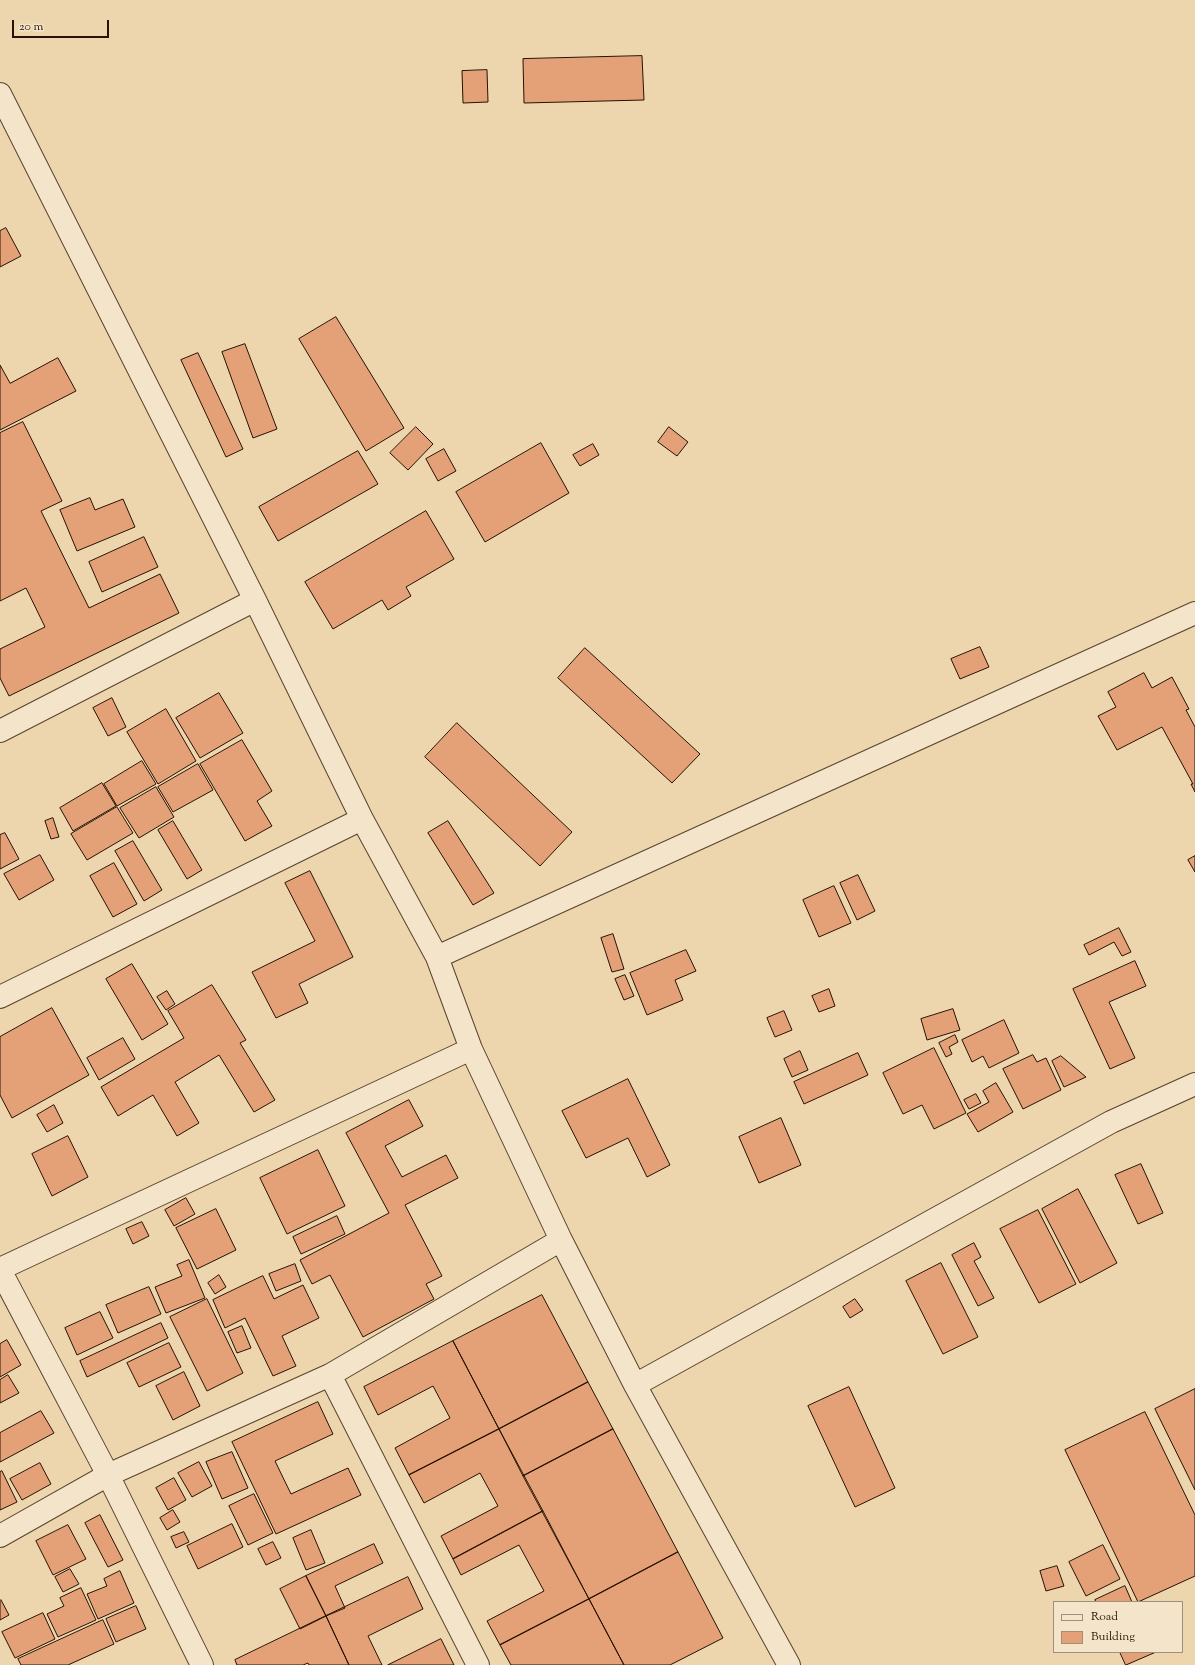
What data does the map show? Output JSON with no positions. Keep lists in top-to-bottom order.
{
  "legend": ["Road", "Building"],
  "scale_bar": "20 m"
}
